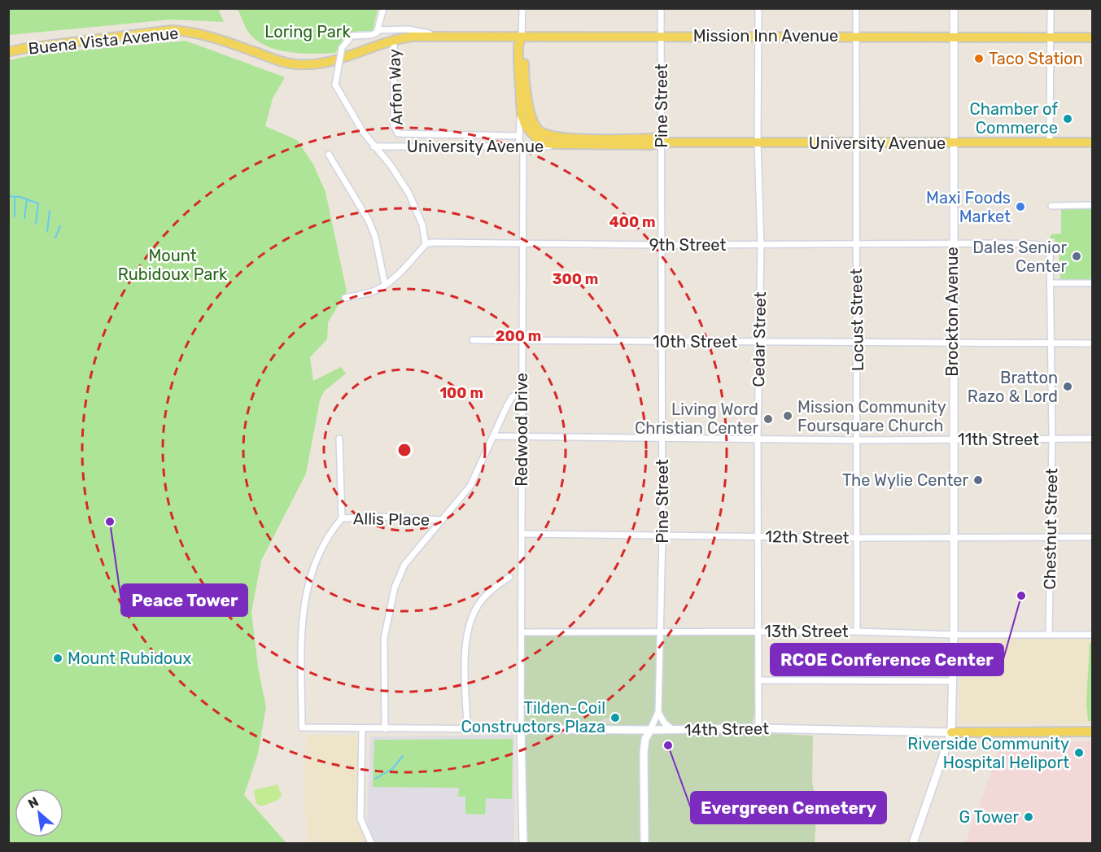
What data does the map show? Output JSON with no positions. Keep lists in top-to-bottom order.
{
  "streets": {
    "main road": [
      "Mission Inn Avenue",
      "Buena Vista Avenue",
      "Pine Street",
      "University Avenue",
      "Brockton Avenue",
      "Redwood Drive",
      "14th Street"
    ],
    "street": [
      "Arfon Way",
      "9th Street",
      "Locust Street",
      "Cedar Street",
      "10th Street",
      "11th Street",
      "Allis Place",
      "Chestnut Street",
      "12th Street",
      "13th Street"
    ]
  },
  "crossings": [
    ["Mission Inn Avenue", "Buena Vista Avenue"],
    ["Mission Inn Avenue", "Arfon Way"],
    ["Mission Inn Avenue", "Pine Street"],
    ["Mission Inn Avenue", "University Avenue"],
    ["Mission Inn Avenue", "Brockton Avenue"],
    ["Mission Inn Avenue", "Locust Street"],
    ["Mission Inn Avenue", "Cedar Street"],
    ["Mission Inn Avenue", "Redwood Drive"],
    ["Buena Vista Avenue", "Arfon Way"],
    ["Arfon Way", "University Avenue"],
    ["Pine Street", "University Avenue"],
    ["Pine Street", "9th Street"],
    ["Pine Street", "10th Street"],
    ["Pine Street", "11th Street"],
    ["Pine Street", "12th Street"],
    ["Pine Street", "13th Street"],
    ["Pine Street", "14th Street"],
    ["University Avenue", "Brockton Avenue"],
    ["University Avenue", "Locust Street"],
    ["University Avenue", "Cedar Street"],
    ["University Avenue", "Redwood Drive"],
    ["9th Street", "Brockton Avenue"],
    ["9th Street", "Locust Street"],
    ["9th Street", "Cedar Street"],
    ["9th Street", "Redwood Drive"],
    ["9th Street", "Chestnut Street"],
    ["Brockton Avenue", "10th Street"],
    ["Brockton Avenue", "11th Street"],
    ["Brockton Avenue", "12th Street"],
    ["Brockton Avenue", "13th Street"],
    ["Brockton Avenue", "14th Street"],
    ["Locust Street", "10th Street"],
    ["Locust Street", "11th Street"],
    ["Locust Street", "12th Street"],
    ["Locust Street", "13th Street"],
    ["Cedar Street", "10th Street"],
    ["Cedar Street", "11th Street"],
    ["Cedar Street", "12th Street"],
    ["Cedar Street", "13th Street"],
    ["Cedar Street", "14th Street"],
    ["10th Street", "Redwood Drive"],
    ["10th Street", "Chestnut Street"],
    ["Redwood Drive", "11th Street"],
    ["Redwood Drive", "12th Street"],
    ["Redwood Drive", "13th Street"],
    ["Redwood Drive", "14th Street"],
    ["11th Street", "Chestnut Street"],
    ["Allis Place", "14th Street"],
    ["Chestnut Street", "12th Street"],
    ["Chestnut Street", "13th Street"]
  ],
  "parks": ["Loring Park", "Mount Rubidoux Park"],
  "places": [
    "Taco Station",
    "Chamber of Commerce",
    "Maxi Foods Market",
    "Dales Senior Center",
    "Bratton Razo & Lord",
    "Mission Community Foursquare Church",
    "Living Word Christian Center",
    "The Wylie Center",
    "Peace Tower",
    "RCOE Conference Center",
    "Mount Rubidoux",
    "Tilden-Coil Constructors Plaza",
    "Evergreen Cemetery",
    "Riverside Community Hospital Heliport",
    "G Tower"
  ],
  "north": "top left",
  "rings": [
    "400 m",
    "300 m",
    "200 m",
    "100 m"
  ]
}
